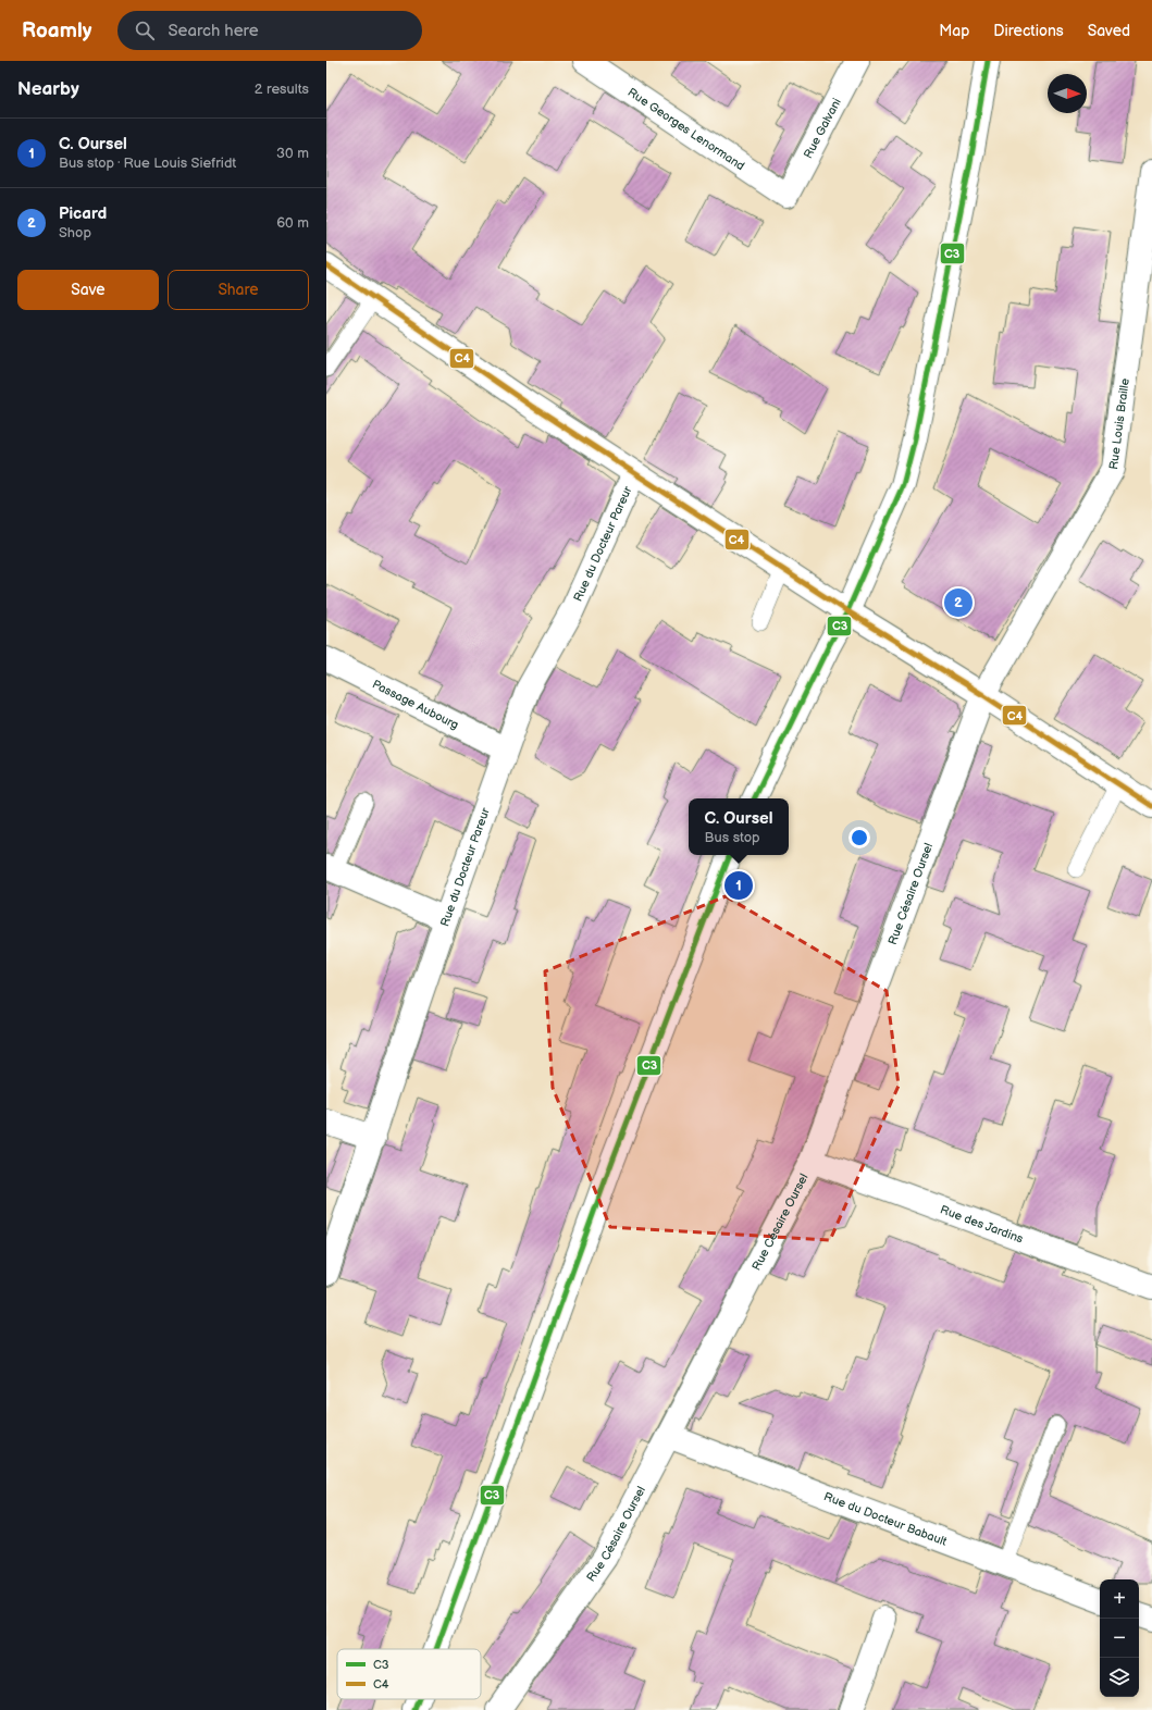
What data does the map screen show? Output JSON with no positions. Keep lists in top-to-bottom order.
{
  "streets": {
    "street": [
      "Rue Georges Lenormand",
      "Rue Galvani",
      "Rue Louis Braille",
      "Rue du Docteur Pareur",
      "Passage Aubourg",
      "Rue Césaire Oursel",
      "Rue des Jardins",
      "Rue du Docteur Babault"
    ]
  },
  "crossings": [
    ["Rue Georges Lenormand", "Rue Galvani"],
    ["Rue Louis Braille", "Rue Césaire Oursel"],
    ["Rue du Docteur Pareur", "Passage Aubourg"],
    ["Rue Césaire Oursel", "Rue des Jardins"],
    ["Rue Césaire Oursel", "Rue du Docteur Babault"]
  ],
  "lines": ["transit line C3", "transit line C4"],
  "legend": ["C3", "C4"],
  "north": "right",
  "page": {
    "header": "Roamly",
    "search": "Search here",
    "nav": ["Map", "Directions", "Saved"],
    "heading": ["Nearby", "2 results"],
    "list": [
      {
        "mark": "1",
        "name": "C. Oursel",
        "note": "Bus stop · Rue Louis Siefridt",
        "value": "30 m"
      },
      {
        "mark": "2",
        "name": "Picard",
        "note": "Shop",
        "value": "60 m"
      }
    ],
    "buttons": ["Save", "Share"],
    "pins": ["2", "1"],
    "popup": ["C. Oursel", "Bus stop"],
    "map_buttons": ["+", "−"]
  }
}
